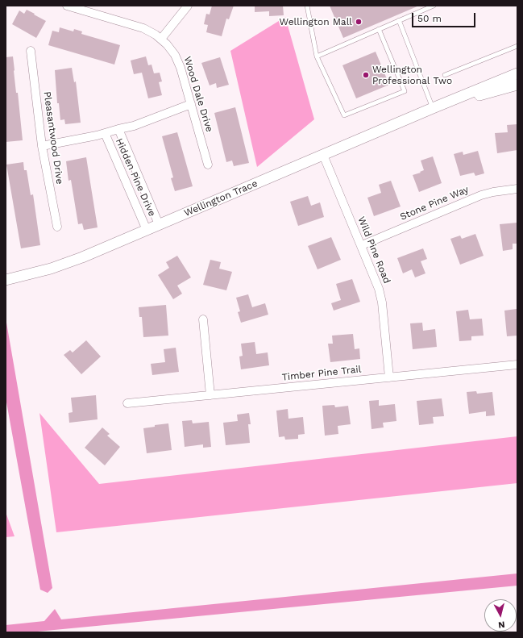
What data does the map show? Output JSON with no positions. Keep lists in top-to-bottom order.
{
  "streets": {
    "street": [
      "Wood Dale Drive",
      "Pleasantwood Drive",
      "Hidden Pine Drive",
      "Wellington Trace",
      "Stone Pine Way",
      "Wild Pine Road",
      "Timber Pine Trail"
    ]
  },
  "crossings": [
    ["Hidden Pine Drive", "Wellington Trace"],
    ["Wellington Trace", "Wild Pine Road"],
    ["Stone Pine Way", "Wild Pine Road"],
    ["Wild Pine Road", "Timber Pine Trail"]
  ],
  "places": ["Wellington Mall", "Wellington Professional Two"],
  "scale_bar": "50 m",
  "north": "bottom"
}
